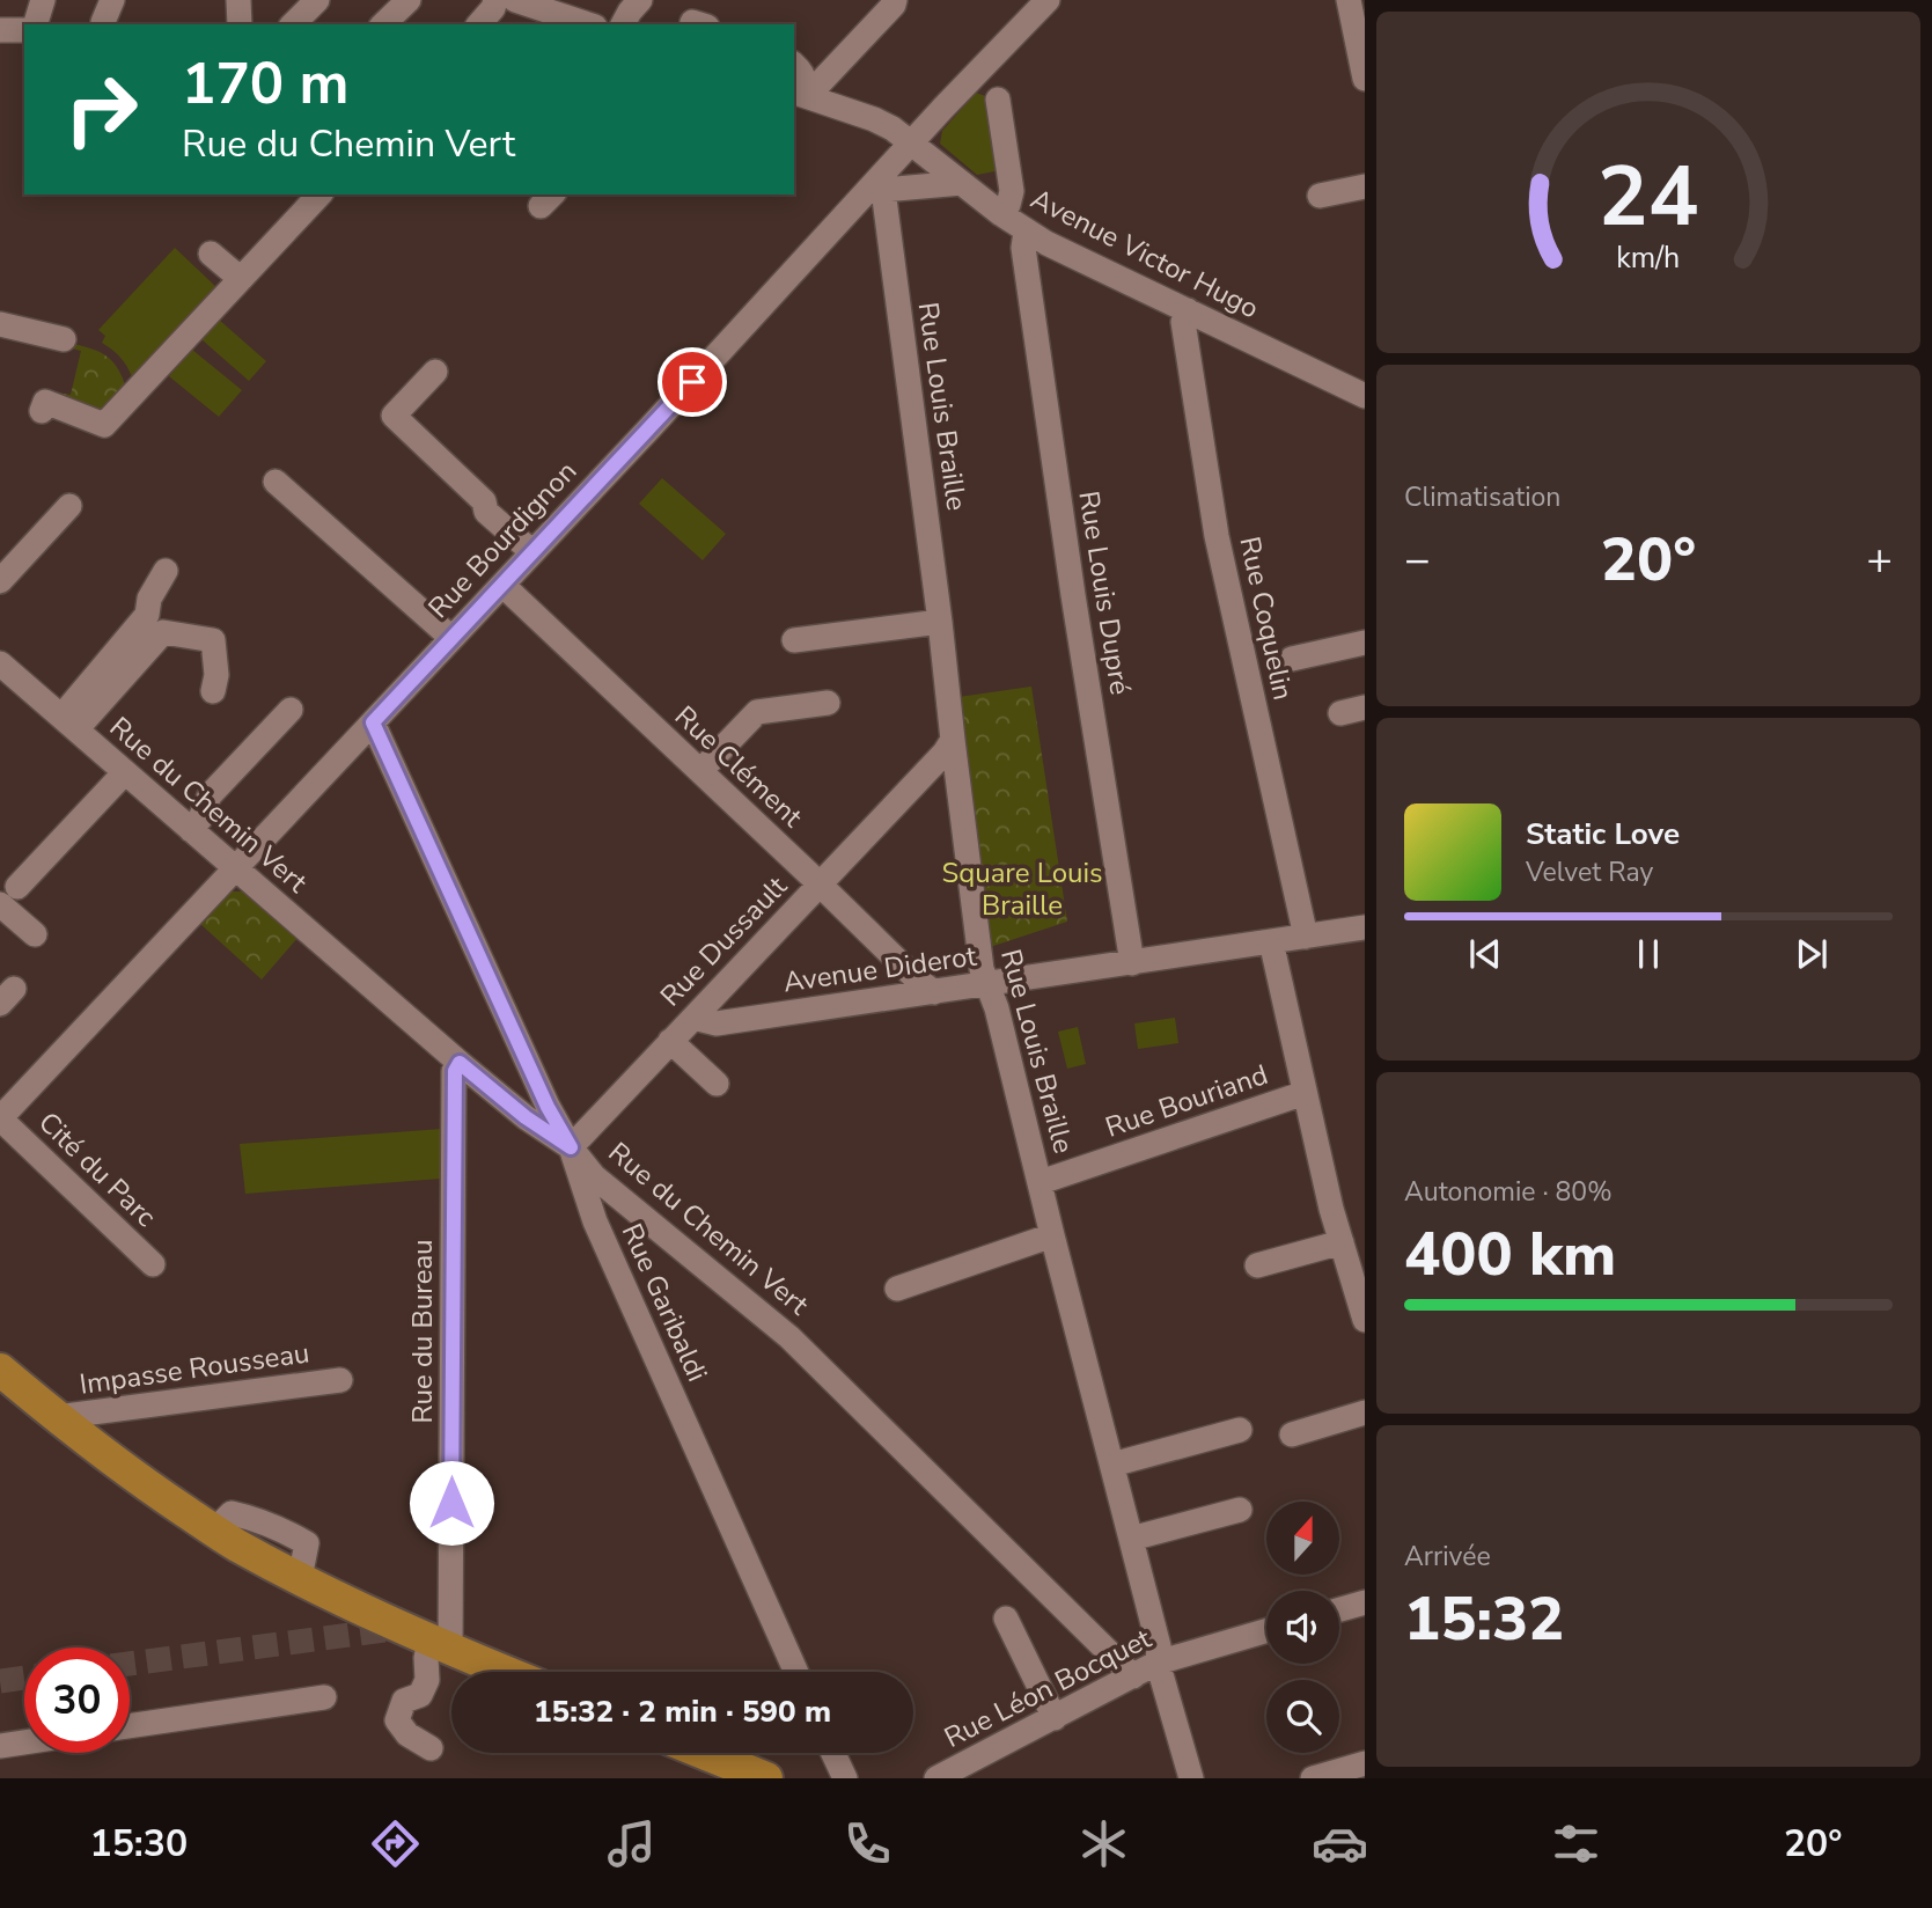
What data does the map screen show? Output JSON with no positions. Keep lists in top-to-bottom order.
{
  "streets": {
    "street": [
      "Avenue Victor Hugo",
      "Rue Louis Braille",
      "Rue Bourdignon",
      "Rue Louis Dupré",
      "Rue Coquelin",
      "Rue Clément",
      "Rue du Chemin Vert",
      "Rue Dussault",
      "Avenue Diderot",
      "Rue Bouriand",
      "Cité du Parc",
      "Rue Garibaldi",
      "Rue du Bureau",
      "Impasse Rousseau",
      "Rue Léon Bocquet"
    ]
  },
  "crossings": [
    ["Avenue Victor Hugo", "Rue Bourdignon"],
    ["Avenue Victor Hugo", "Rue Louis Dupré"],
    ["Avenue Victor Hugo", "Rue Coquelin"],
    ["Rue Louis Braille", "Rue Bourdignon"],
    ["Rue Louis Braille", "Rue Dussault"],
    ["Rue Louis Braille", "Avenue Diderot"],
    ["Rue Louis Braille", "Rue Bouriand"],
    ["Rue Louis Braille", "Rue Léon Bocquet"],
    ["Rue Bourdignon", "Rue Clément"],
    ["Rue Bourdignon", "Rue du Chemin Vert"],
    ["Rue Bourdignon", "Cité du Parc"],
    ["Rue Bourdignon", "Rue Garibaldi"],
    ["Rue Louis Dupré", "Avenue Diderot"],
    ["Rue Coquelin", "Avenue Diderot"],
    ["Rue Clément", "Rue Dussault"],
    ["Rue Clément", "Avenue Diderot"],
    ["Rue du Chemin Vert", "Rue Dussault"],
    ["Rue du Chemin Vert", "Rue Garibaldi"],
    ["Rue du Chemin Vert", "Rue du Bureau"],
    ["Rue du Chemin Vert", "Rue Léon Bocquet"],
    ["Rue Dussault", "Avenue Diderot"],
    ["Rue Dussault", "Rue Garibaldi"]
  ],
  "parks": ["Square Louis Braille"],
  "north": "top",
  "page": {
    "turn": ["170 m", "Rue du Chemin Vert"],
    "tile": [
      "Climatisation",
      ["Autonomie · 80%", "400 km"],
      ["Arrivée", "15:32"]
    ],
    "heat": ["−", "20°", "+"],
    "song": ["Static Love", "Velvet Ray"],
    "limit": "30",
    "trip": "15:32 · 2 min · 590 m",
    "tabs": ["15:30", "20°"],
    "gauge": ["24", "km/h"]
  }
}
